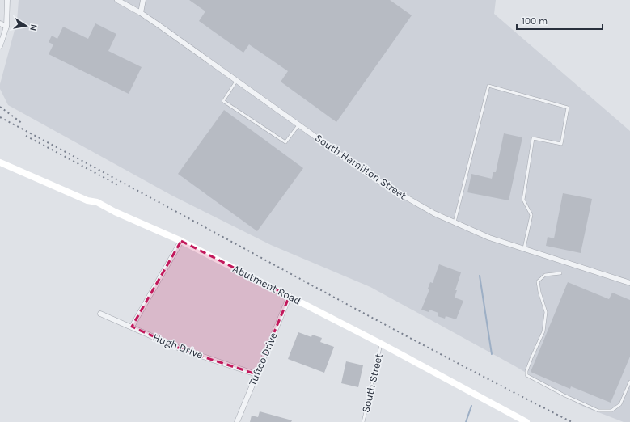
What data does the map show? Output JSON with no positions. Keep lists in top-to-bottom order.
{
  "streets": {
    "main road": ["Abutment Road"],
    "street": ["South Hamilton Street", "Hugh Drive", "Tuftco Drive"],
    "lane": ["South Street"]
  },
  "crossings": [
    ["Abutment Road", "Tuftco Drive"],
    ["Abutment Road", "South Street"],
    ["Hugh Drive", "Tuftco Drive"]
  ],
  "scale_bar": "100 m",
  "north": "right"
}
